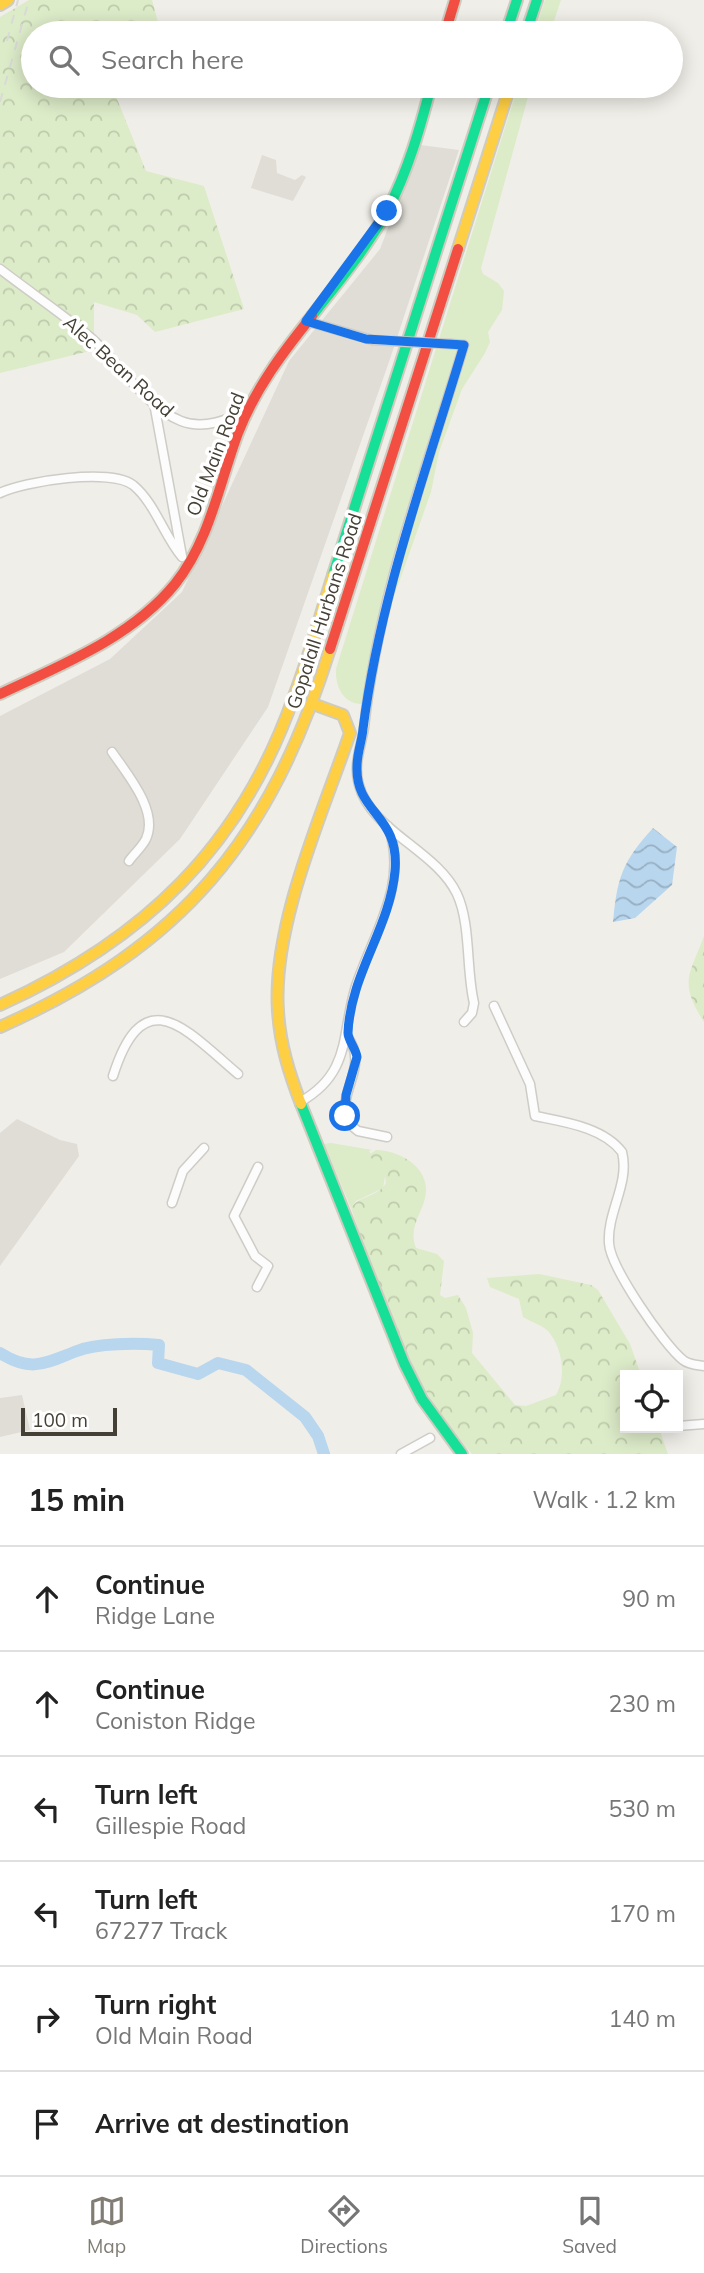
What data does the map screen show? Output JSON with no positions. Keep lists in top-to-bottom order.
{
  "streets": {
    "main road": ["Old Main Road", "Gopalall Hurbans Road"],
    "street": ["Alec Bean Road"]
  },
  "crossings": [
    ["Alec Bean Road", "Old Main Road"]
  ],
  "scale_bar": "100 m",
  "page": {
    "search": "Search here",
    "scale": "100 m",
    "heading": ["15 min", "Walk · 1.2 km"],
    "list": [
      ["Continue", "Ridge Lane", "90 m"],
      ["Continue", "Coniston Ridge", "230 m"],
      ["Turn left", "Gillespie Road", "530 m"],
      ["Turn left", "67277 Track", "170 m"],
      ["Turn right", "Old Main Road", "140 m"],
      "Arrive at destination"
    ],
    "nav": ["Map", "Directions", "Saved"]
  }
}
